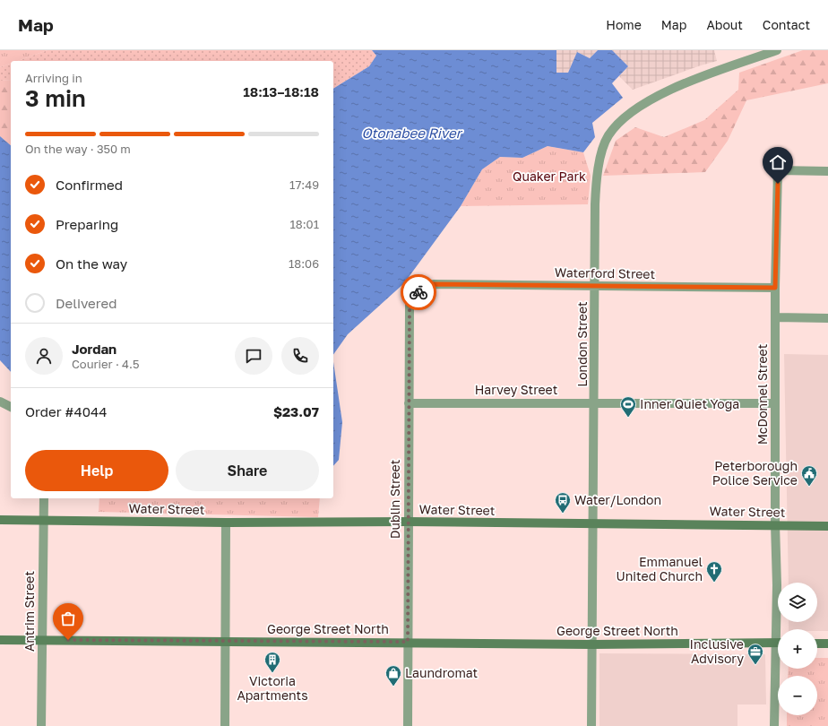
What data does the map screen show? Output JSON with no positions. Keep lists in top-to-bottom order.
{
  "streets": {
    "main road": ["Water Street", "George Street North"],
    "street": [
      "Waterford Street",
      "London Street",
      "Harvey Street",
      "McDonnel Street",
      "Dublin Street",
      "Antrim Street"
    ]
  },
  "crossings": [
    ["Waterford Street", "London Street"],
    ["Waterford Street", "McDonnel Street"],
    ["Waterford Street", "Dublin Street"],
    ["London Street", "Harvey Street"],
    ["London Street", "Water Street"],
    ["London Street", "George Street North"],
    ["Harvey Street", "McDonnel Street"],
    ["Harvey Street", "Dublin Street"],
    ["McDonnel Street", "Water Street"],
    ["Dublin Street", "Water Street"],
    ["Dublin Street", "George Street North"],
    ["Water Street", "Antrim Street"],
    ["Antrim Street", "George Street North"]
  ],
  "water": ["Otonabee River"],
  "parks": ["Quaker Park"],
  "places": {
    "sports": ["Inner Quiet Yoga"],
    "public building": ["Peterborough Police Service"],
    "bus stop": ["Water/London"],
    "church": ["Emmanuel United Church"],
    "office": ["Inclusive Advisory"],
    "building": ["Victoria Apartments"],
    "shop": ["Laundromat"]
  },
  "page": {
    "header": "Map",
    "nav": [
      "Home",
      "Map",
      "About",
      "Contact"
    ],
    "heading": ["3 min", "Arriving in", "18:13–18:18"],
    "panel": [
      "Jordan",
      "Courier · 4.5",
      "Order #4044",
      "$23.07"
    ],
    "bar": "On the way · 350 m",
    "list": [
      ["Confirmed", "17:49"],
      ["Preparing", "18:01"],
      ["On the way", "18:06"],
      "Delivered"
    ],
    "buttons": ["Help", "Share"],
    "map_buttons": ["+", "−"]
  }
}
